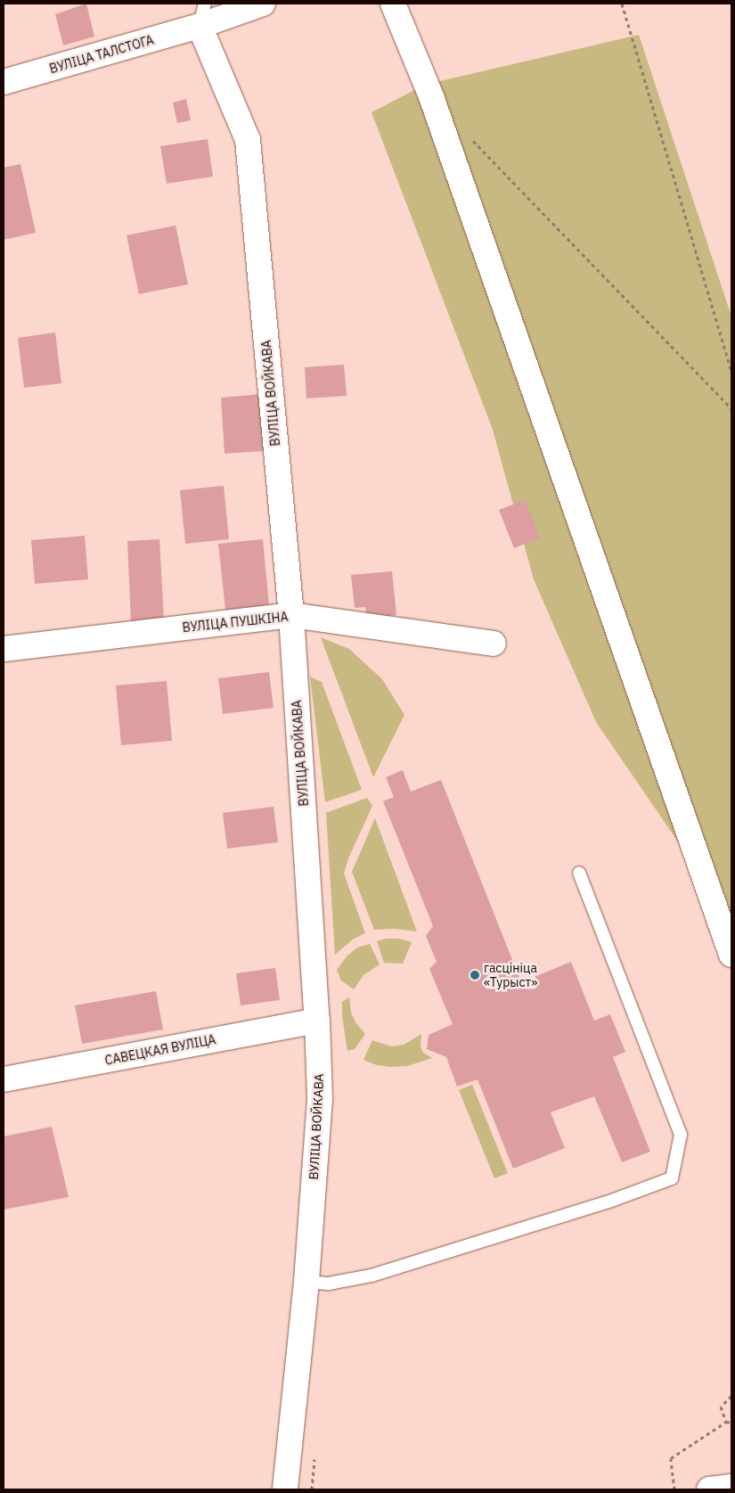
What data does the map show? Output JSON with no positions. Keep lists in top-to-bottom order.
{
  "streets": {
    "street": [
      "ВУЛІЦА ТАЛСТОГА",
      "ВУЛІЦА ВОЙКАВА",
      "ВУЛІЦА ПУШКІНА",
      "САВЕЦКАЯ ВУЛІЦА"
    ]
  },
  "crossings": [
    ["ВУЛІЦА ТАЛСТОГА", "ВУЛІЦА ВОЙКАВА"],
    ["ВУЛІЦА ВОЙКАВА", "ВУЛІЦА ПУШКІНА"],
    ["ВУЛІЦА ВОЙКАВА", "САВЕЦКАЯ ВУЛІЦА"]
  ],
  "places": ["гасцініца «Турыст»"]
}
